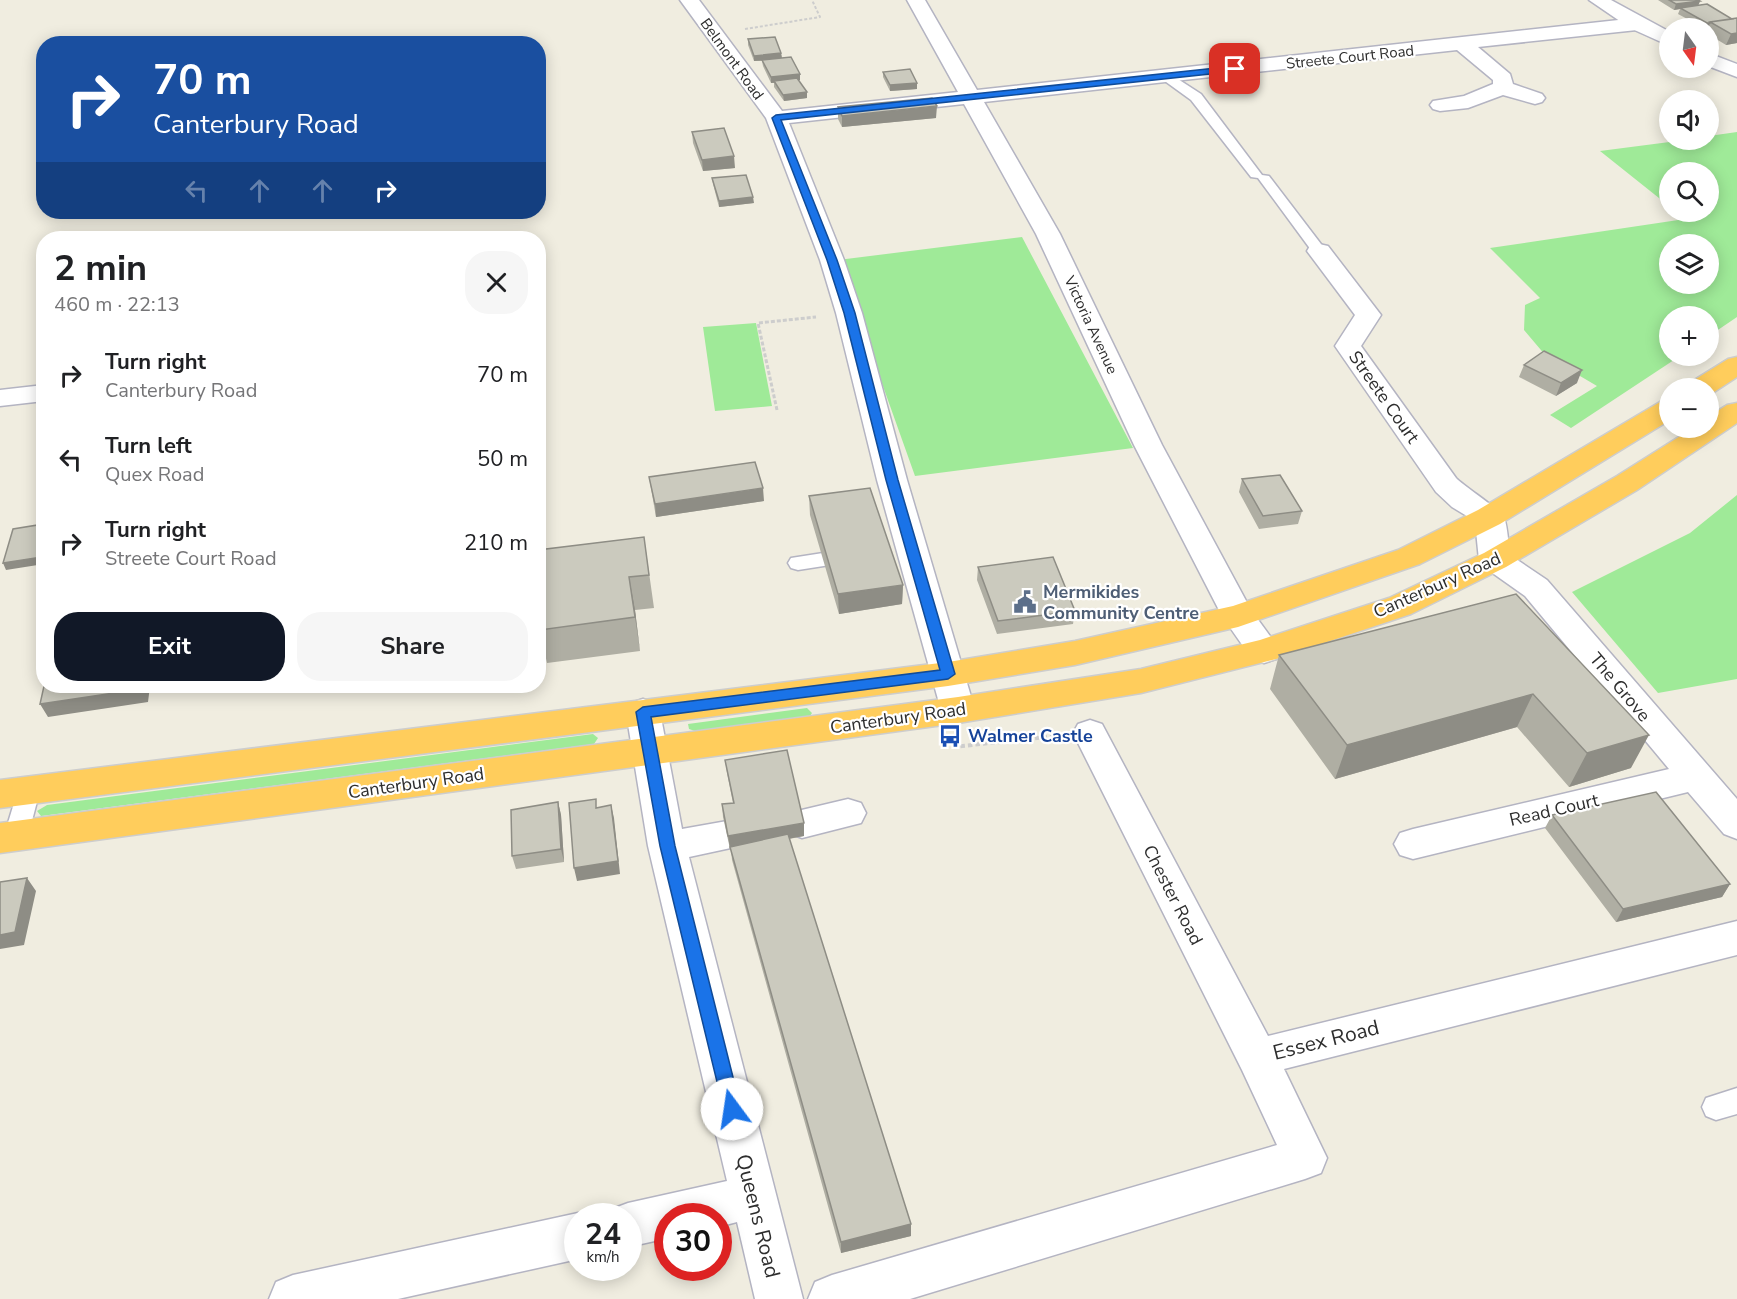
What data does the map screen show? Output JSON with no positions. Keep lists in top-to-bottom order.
{
  "streets": {
    "highway": ["Canterbury Road"],
    "street": [
      "Streete Court Road",
      "Belmont Road",
      "Victoria Avenue",
      "Streete Court",
      "The Grove",
      "Read Court",
      "Chester Road",
      "Essex Road",
      "Queens Road"
    ]
  },
  "crossings": [
    ["Streete Court Road", "Belmont Road"],
    ["Streete Court Road", "Victoria Avenue"],
    ["Streete Court Road", "Streete Court"],
    ["Belmont Road", "Canterbury Road"],
    ["Victoria Avenue", "Canterbury Road"],
    ["Streete Court", "Canterbury Road"],
    ["Canterbury Road", "The Grove"],
    ["Canterbury Road", "Queens Road"],
    ["The Grove", "Read Court"],
    ["Chester Road", "Essex Road"]
  ],
  "places": {
    "public building": ["Mermikides Community Centre"],
    "bus stop": ["Walmer Castle"]
  },
  "north": "bottom",
  "page": {
    "map_buttons": ["+", "−"],
    "turn": ["70 m", "Canterbury Road"],
    "heading": ["2 min", "460 m · 22:13"],
    "list": [
      {
        "name": "Turn right",
        "note": "Canterbury Road",
        "value": "70 m"
      },
      {
        "name": "Turn left",
        "note": "Quex Road",
        "value": "50 m"
      },
      {
        "name": "Turn right",
        "note": "Streete Court Road",
        "value": "210 m"
      }
    ],
    "buttons": ["Exit", "Share"],
    "speed": "24 km/h",
    "limit": "30"
  }
}
